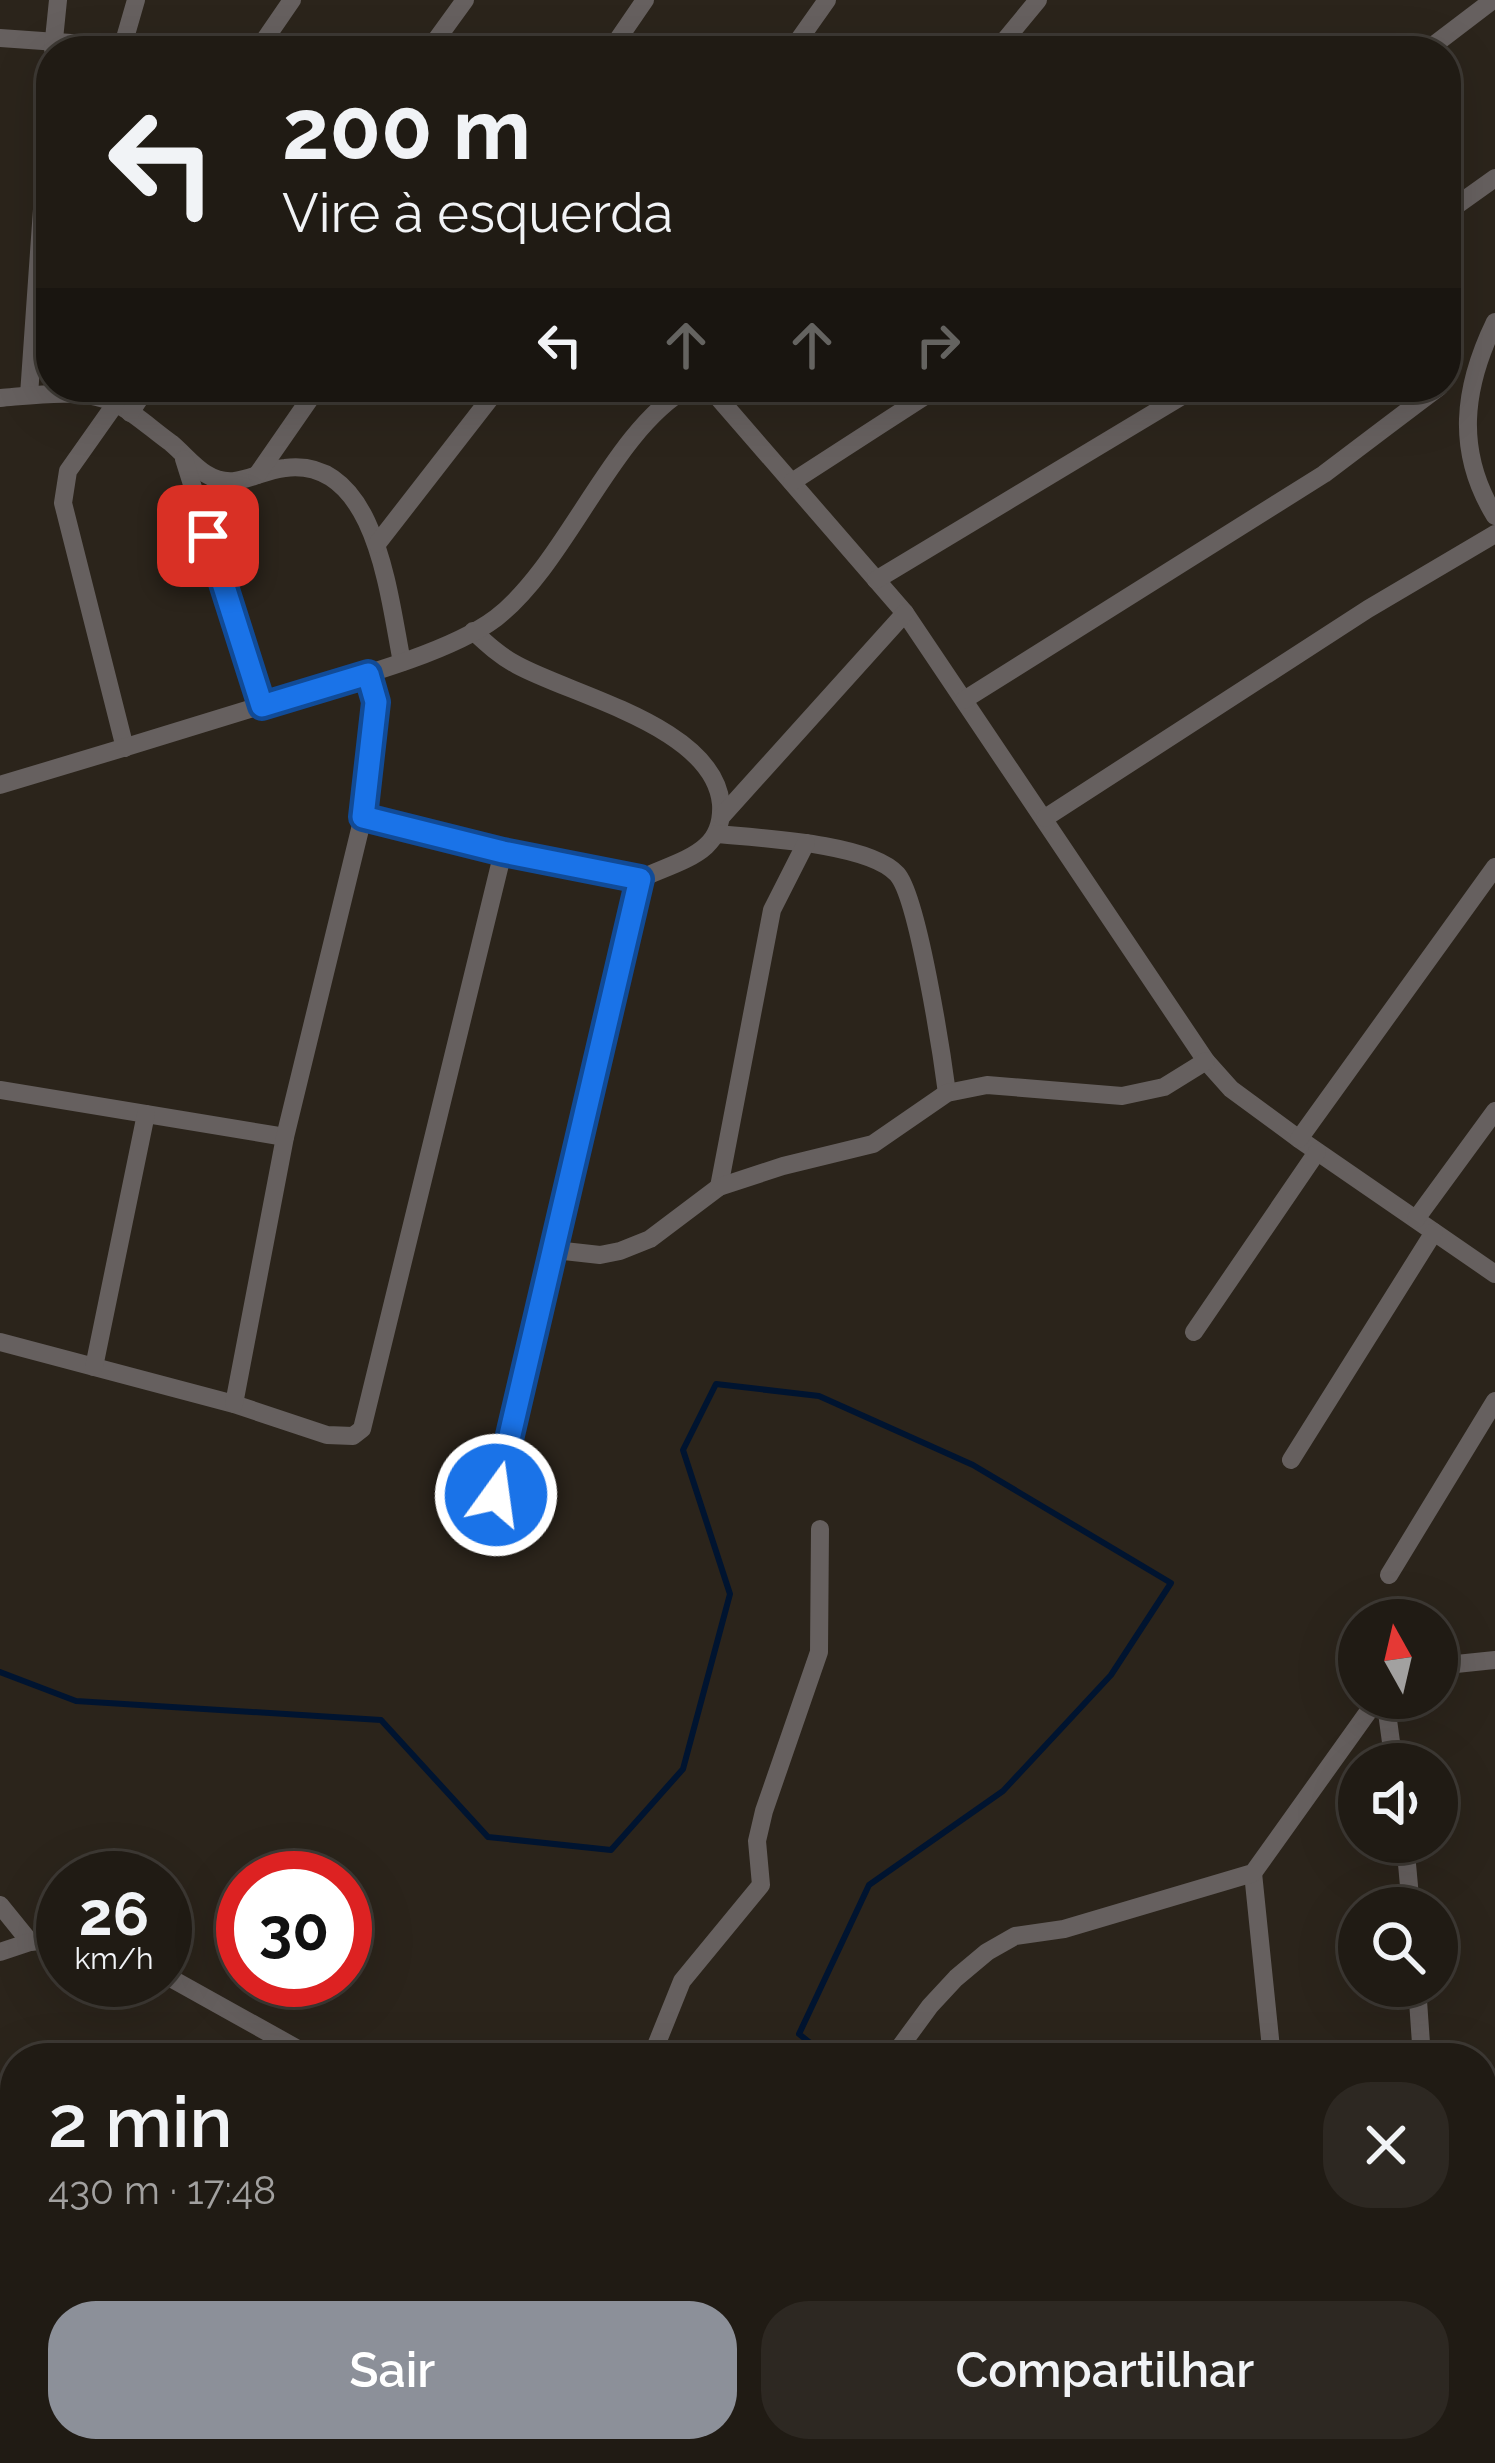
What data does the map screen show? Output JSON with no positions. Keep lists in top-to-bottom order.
{
  "north": "top",
  "page": {
    "turn": ["200 m", "Vire à esquerda"],
    "speed": "26 km/h",
    "limit": "30",
    "heading": ["2 min", "430 m · 17:48"],
    "buttons": ["Sair", "Compartilhar"]
  }
}
